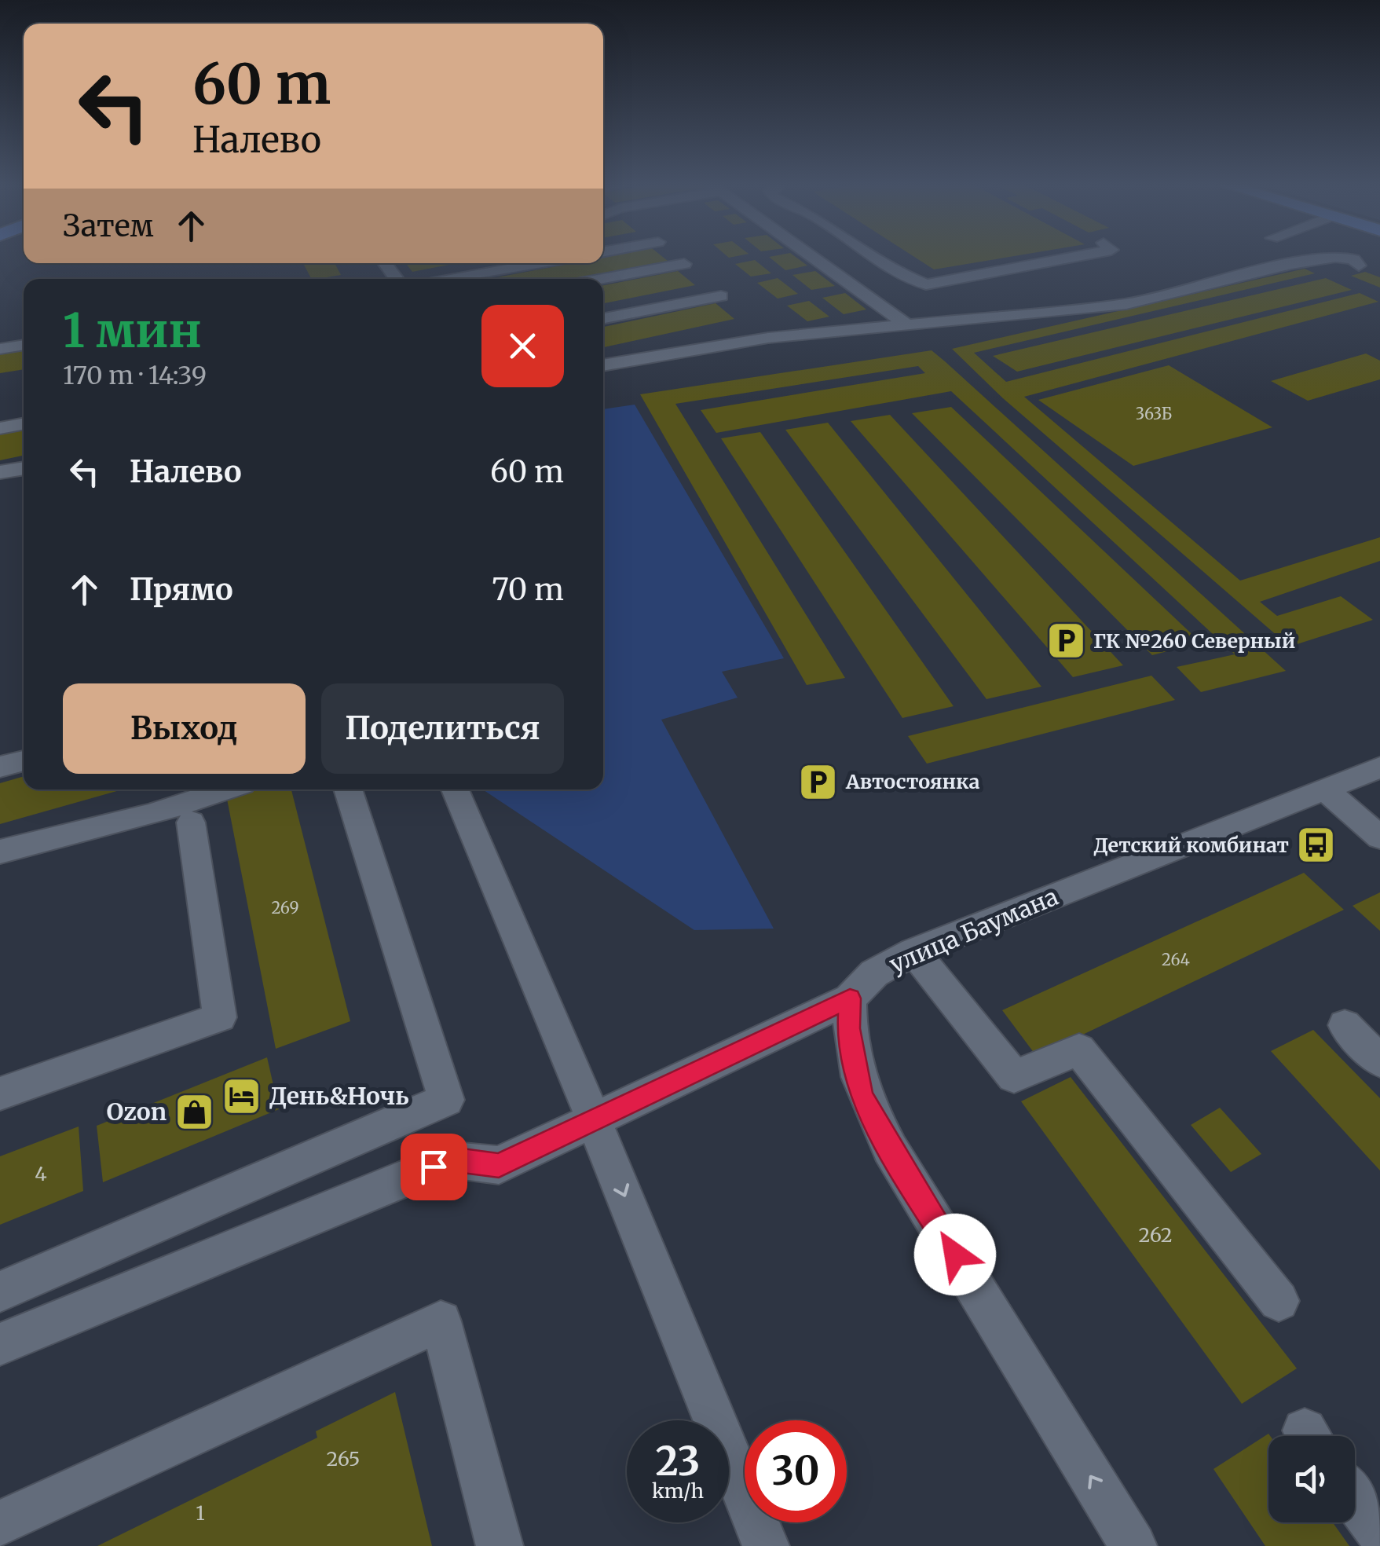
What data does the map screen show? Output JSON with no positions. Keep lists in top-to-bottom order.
{
  "streets": {
    "street": ["улица Баумана"]
  },
  "places": {
    "parking": ["ГК №260 Северный", "Автостоянка"],
    "bus stop": ["Детский комбинат"],
    "hotel": ["День&Ночь"],
    "shop": ["Ozon"]
  },
  "house_numbers": [
    "363Б",
    "269",
    "264",
    "4",
    "262",
    "265",
    "1"
  ],
  "page": {
    "turn": ["60 m", "Налево"],
    "then": "Затем",
    "heading": ["1 мин", "170 m · 14:39"],
    "list": [
      {
        "name": "Налево",
        "value": "60 m"
      },
      {
        "name": "Прямо",
        "value": "70 m"
      }
    ],
    "buttons": ["Выход", "Поделиться"],
    "speed": "23 km/h",
    "limit": "30"
  }
}
